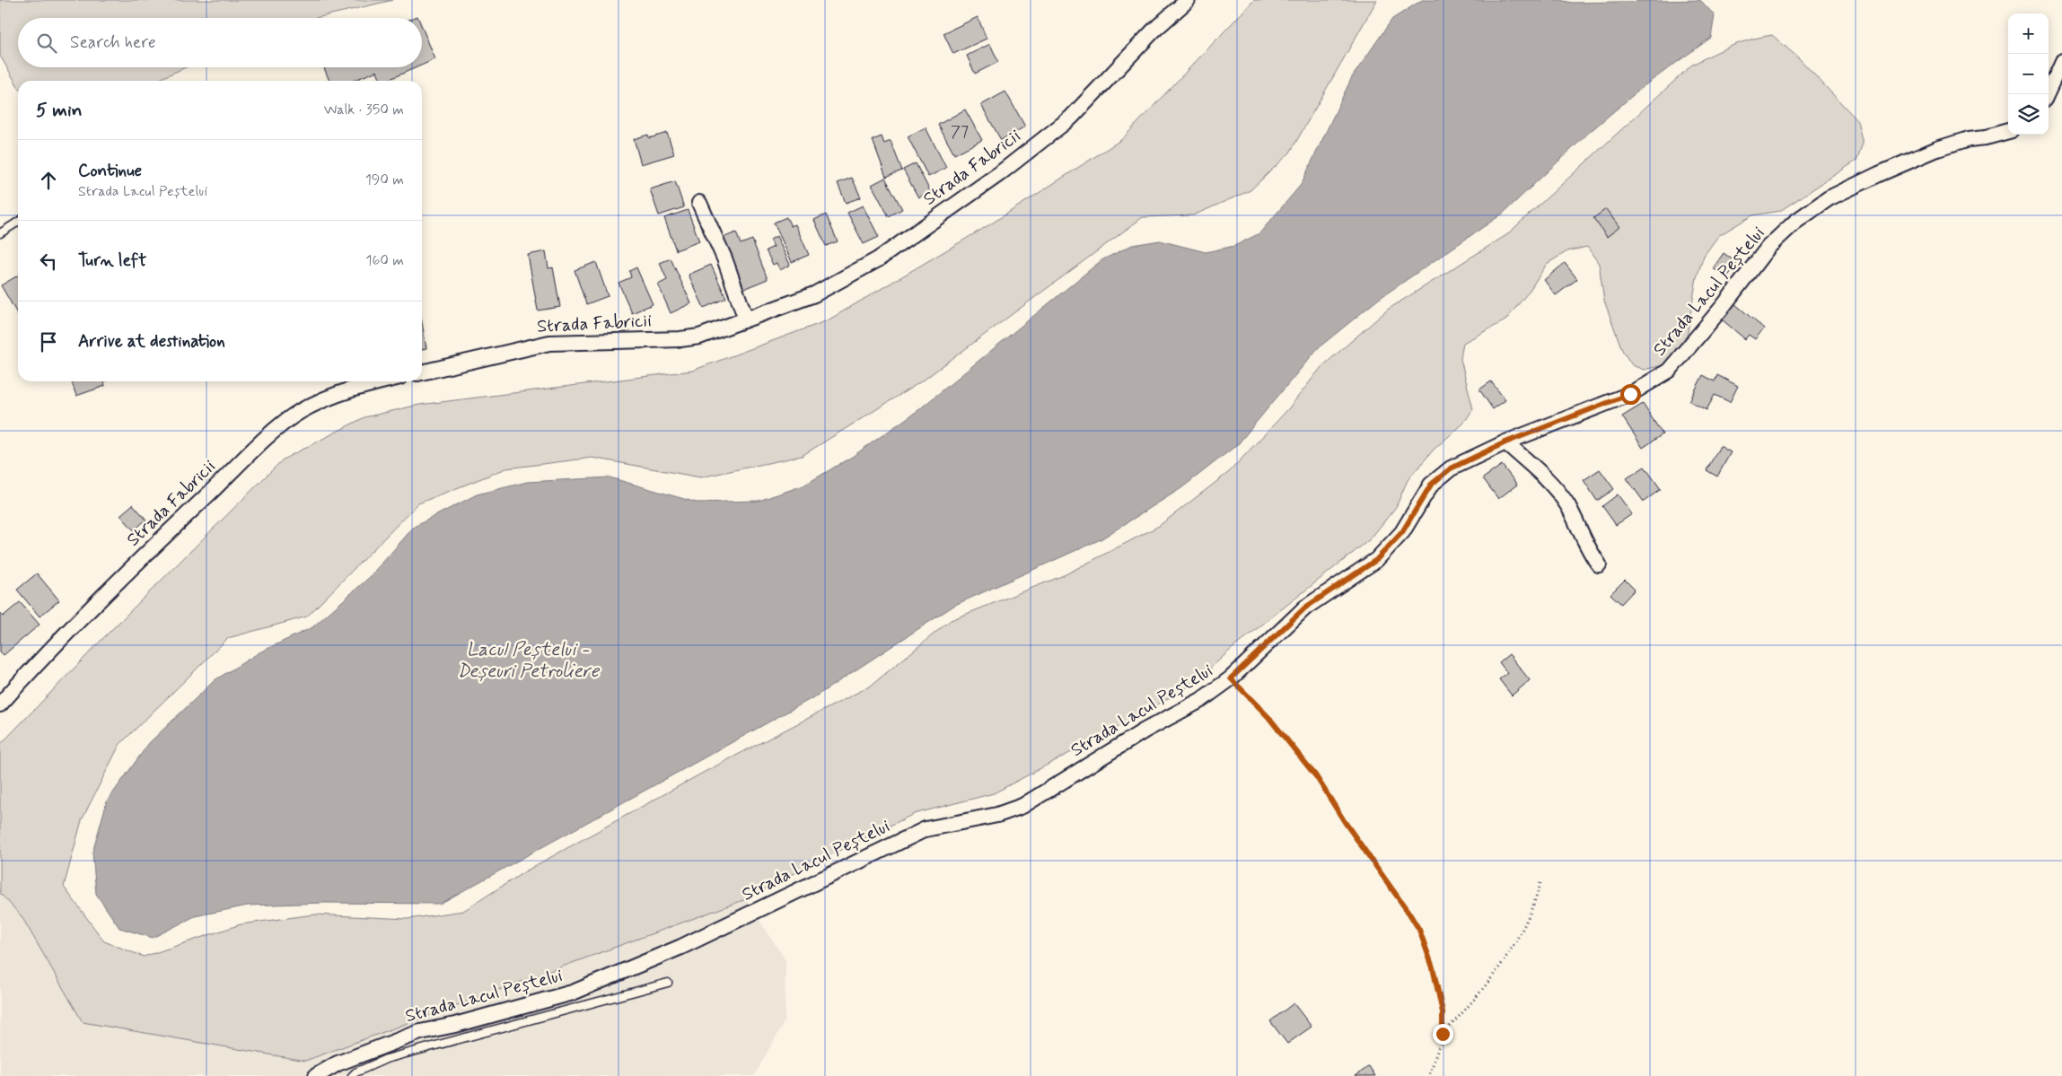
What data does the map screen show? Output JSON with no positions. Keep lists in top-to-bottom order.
{
  "streets": {
    "street": ["Strada Fabricii", "Strada Lacul Peștelui"]
  },
  "water": ["Lacul Peștelui - Deșeuri Petroliere"],
  "house_numbers": ["77"],
  "page": {
    "map_buttons": ["+", "−"],
    "search": "Search here",
    "heading": ["5 min", "Walk · 350 m"],
    "list": [
      ["Continue", "Strada Lacul Peștelui", "190 m"],
      ["Turn left", "160 m"],
      "Arrive at destination"
    ]
  }
}
